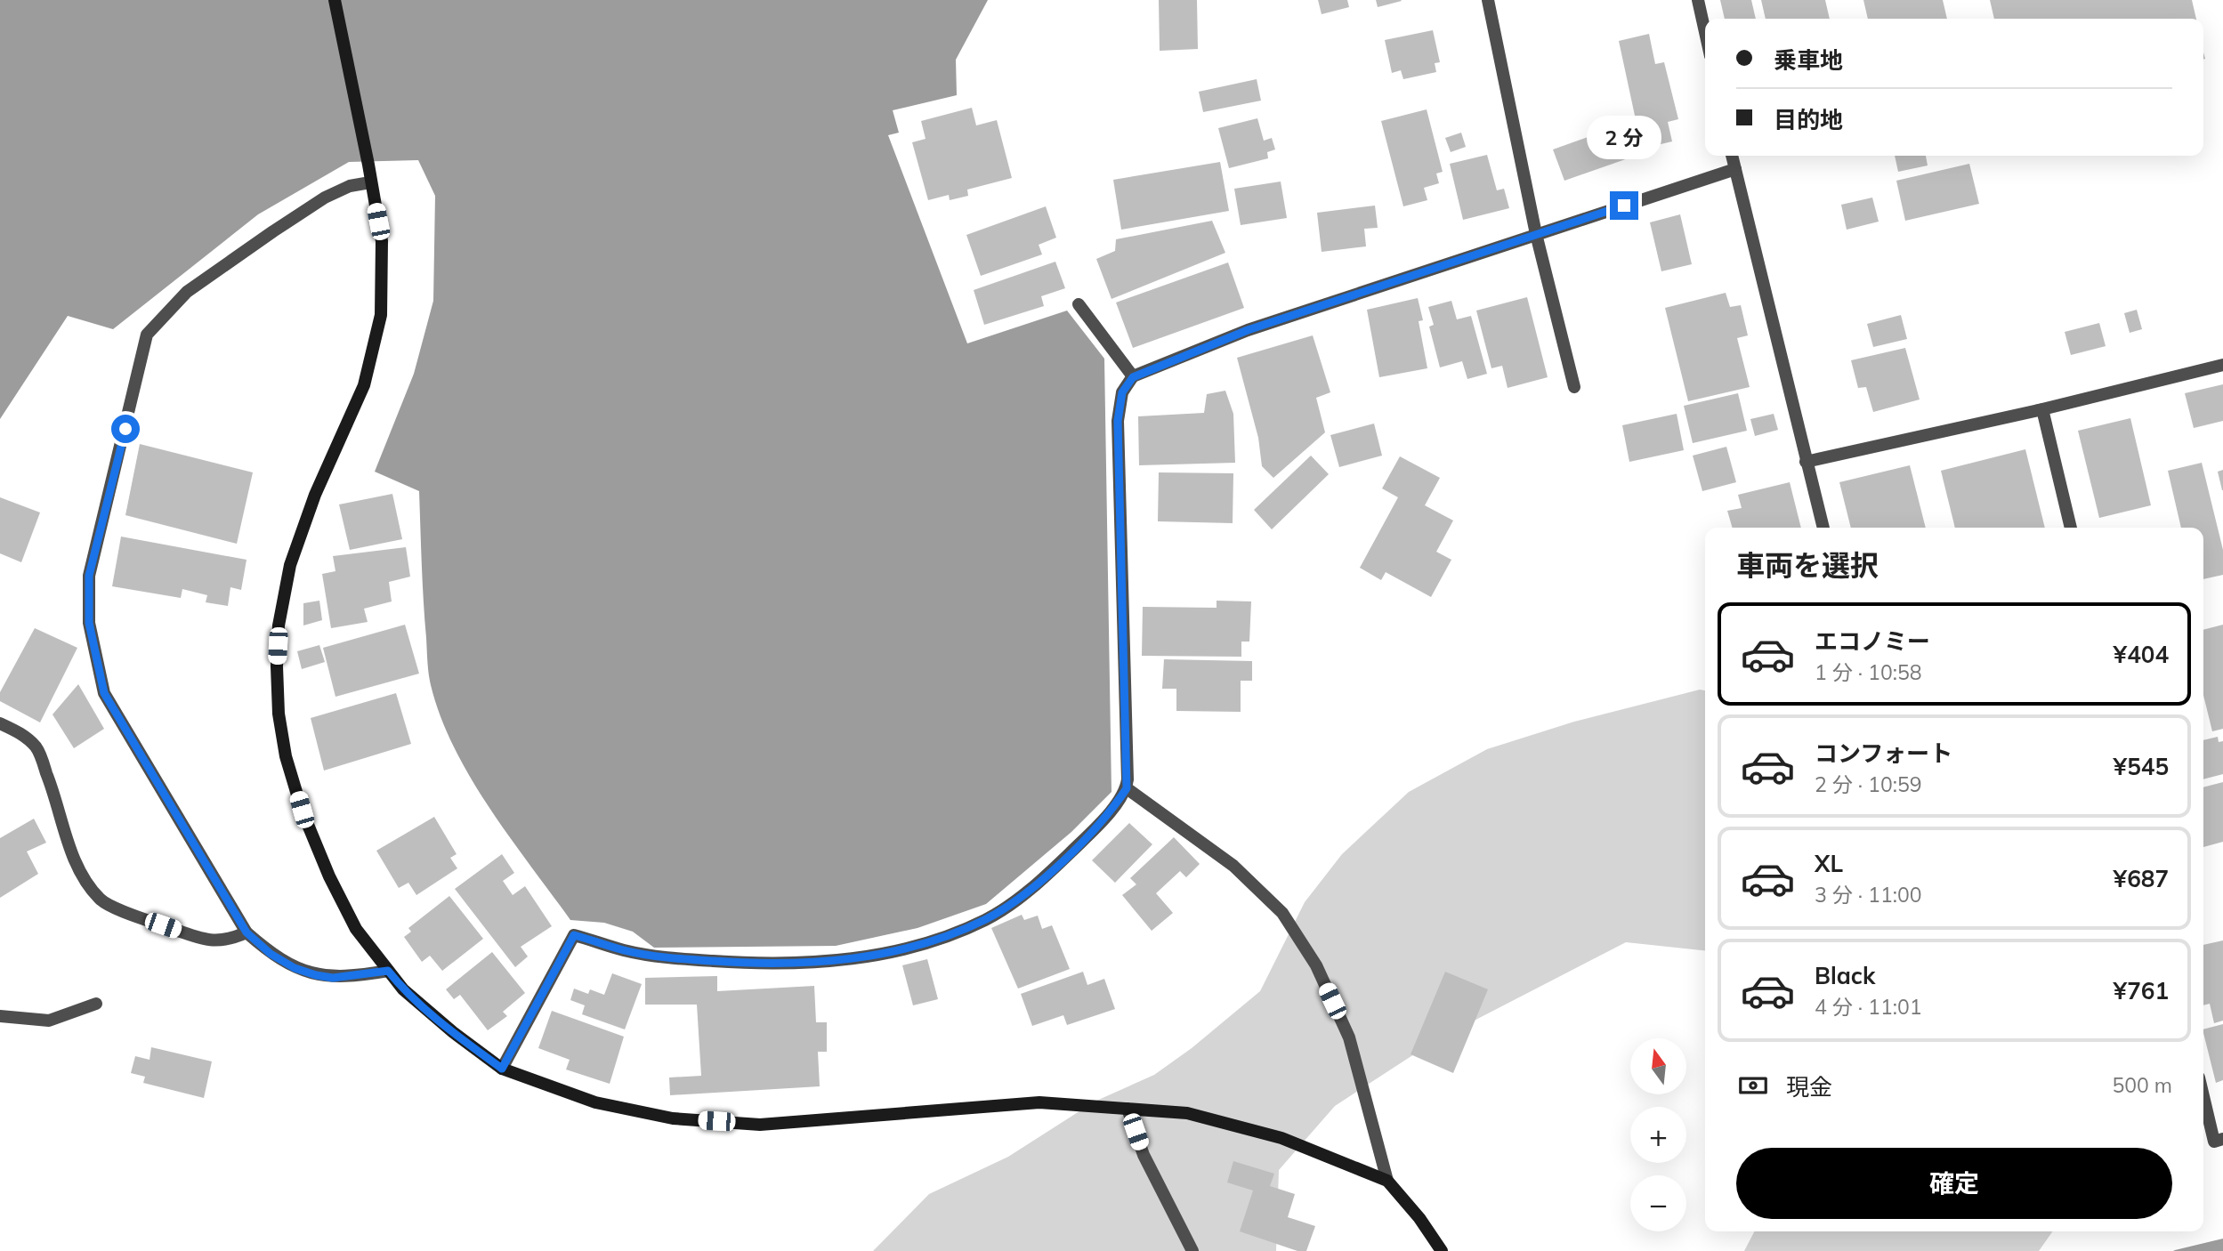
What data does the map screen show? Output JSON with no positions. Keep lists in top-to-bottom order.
{
  "north": "top",
  "page": {
    "banner": ["乗車地", "目的地"],
    "bubble": "2 分",
    "heading": "車両を選択",
    "list": [
      {
        "name": "エコノミー",
        "note": "1 分 · 10:58",
        "value": "¥404"
      },
      {
        "name": "コンフォート",
        "note": "2 分 · 10:59",
        "value": "¥545"
      },
      {
        "name": "XL",
        "note": "3 分 · 11:00",
        "value": "¥687"
      },
      {
        "name": "Black",
        "note": "4 分 · 11:01",
        "value": "¥761"
      }
    ],
    "map_buttons": ["+", "−"],
    "pay": ["現金", "500 m"],
    "buttons": "確定"
  }
}
